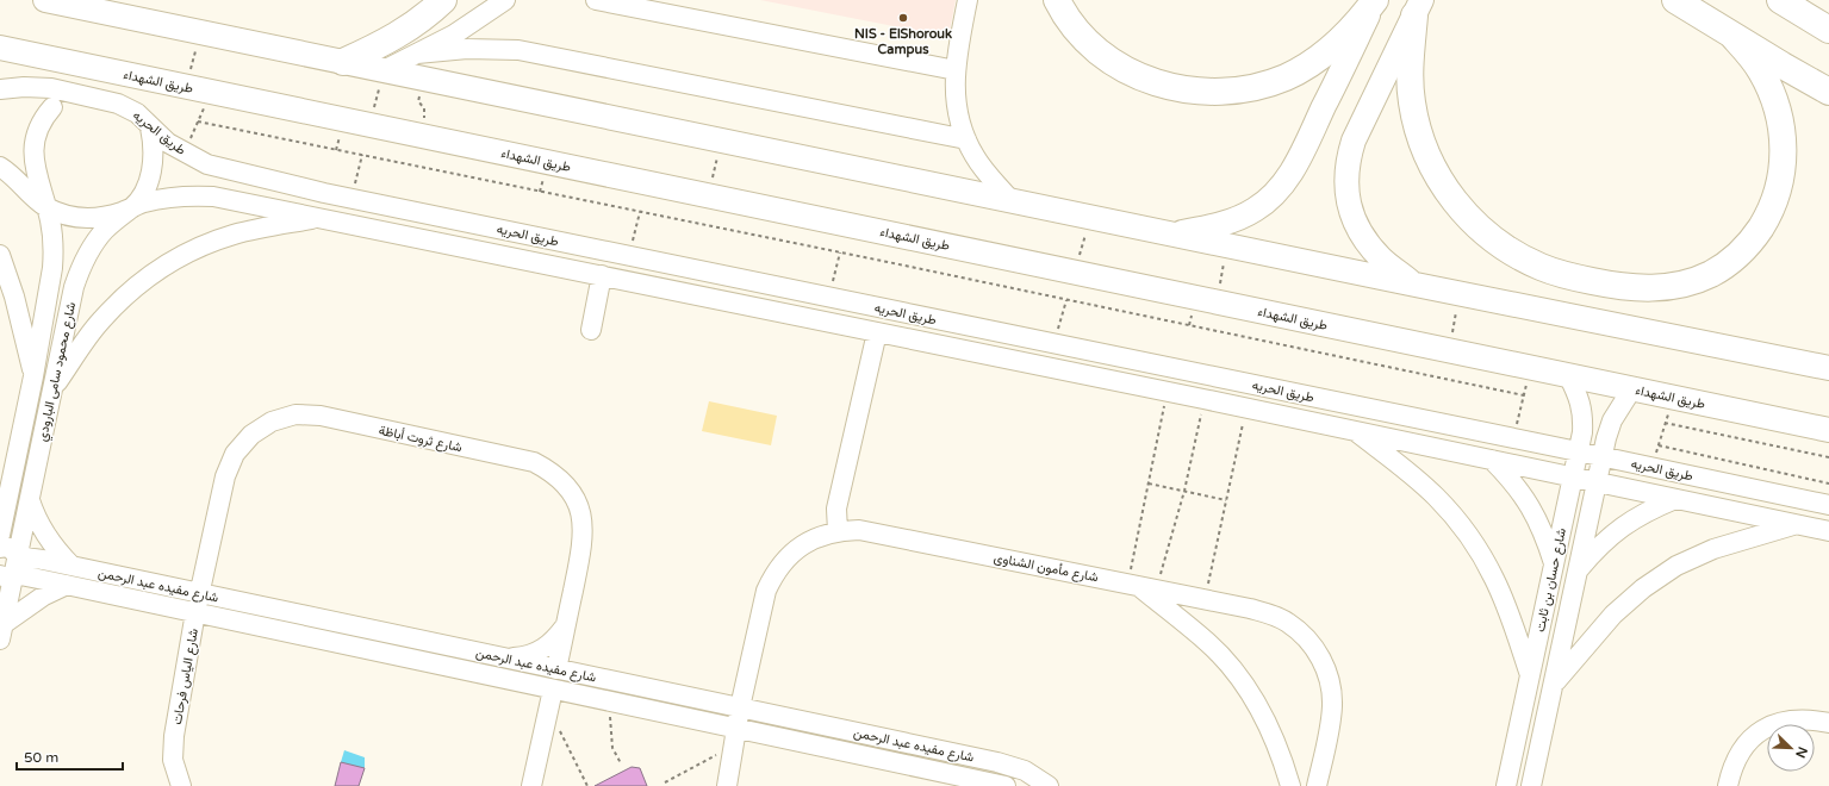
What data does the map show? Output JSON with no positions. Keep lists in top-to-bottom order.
{
  "streets": {
    "main road": ["طريق الشهداء"],
    "street": [
      "طريق الحريه",
      "شارع محمود سامى البارودي",
      "شارع ثروت أباظة",
      "شارع مأمون الشناوى",
      "شارع حسان بن ثابت",
      "شارع مفيده عبد الرحمن",
      "شارع الياس فرحات"
    ]
  },
  "crossings": [
    ["طريق الشهداء", "شارع حسان بن ثابت"],
    ["طريق الحريه", "شارع محمود سامى البارودي"],
    ["طريق الحريه", "شارع حسان بن ثابت"],
    ["شارع محمود سامى البارودي", "شارع مفيده عبد الرحمن"],
    ["شارع ثروت أباظة", "شارع مفيده عبد الرحمن"],
    ["شارع ثروت أباظة", "شارع الياس فرحات"],
    ["شارع مأمون الشناوى", "شارع مفيده عبد الرحمن"],
    ["شارع مفيده عبد الرحمن", "شارع الياس فرحات"]
  ],
  "places": ["NIS - ElShorouk Campus"],
  "scale_bar": "50 m",
  "north": "bottom right"
}
